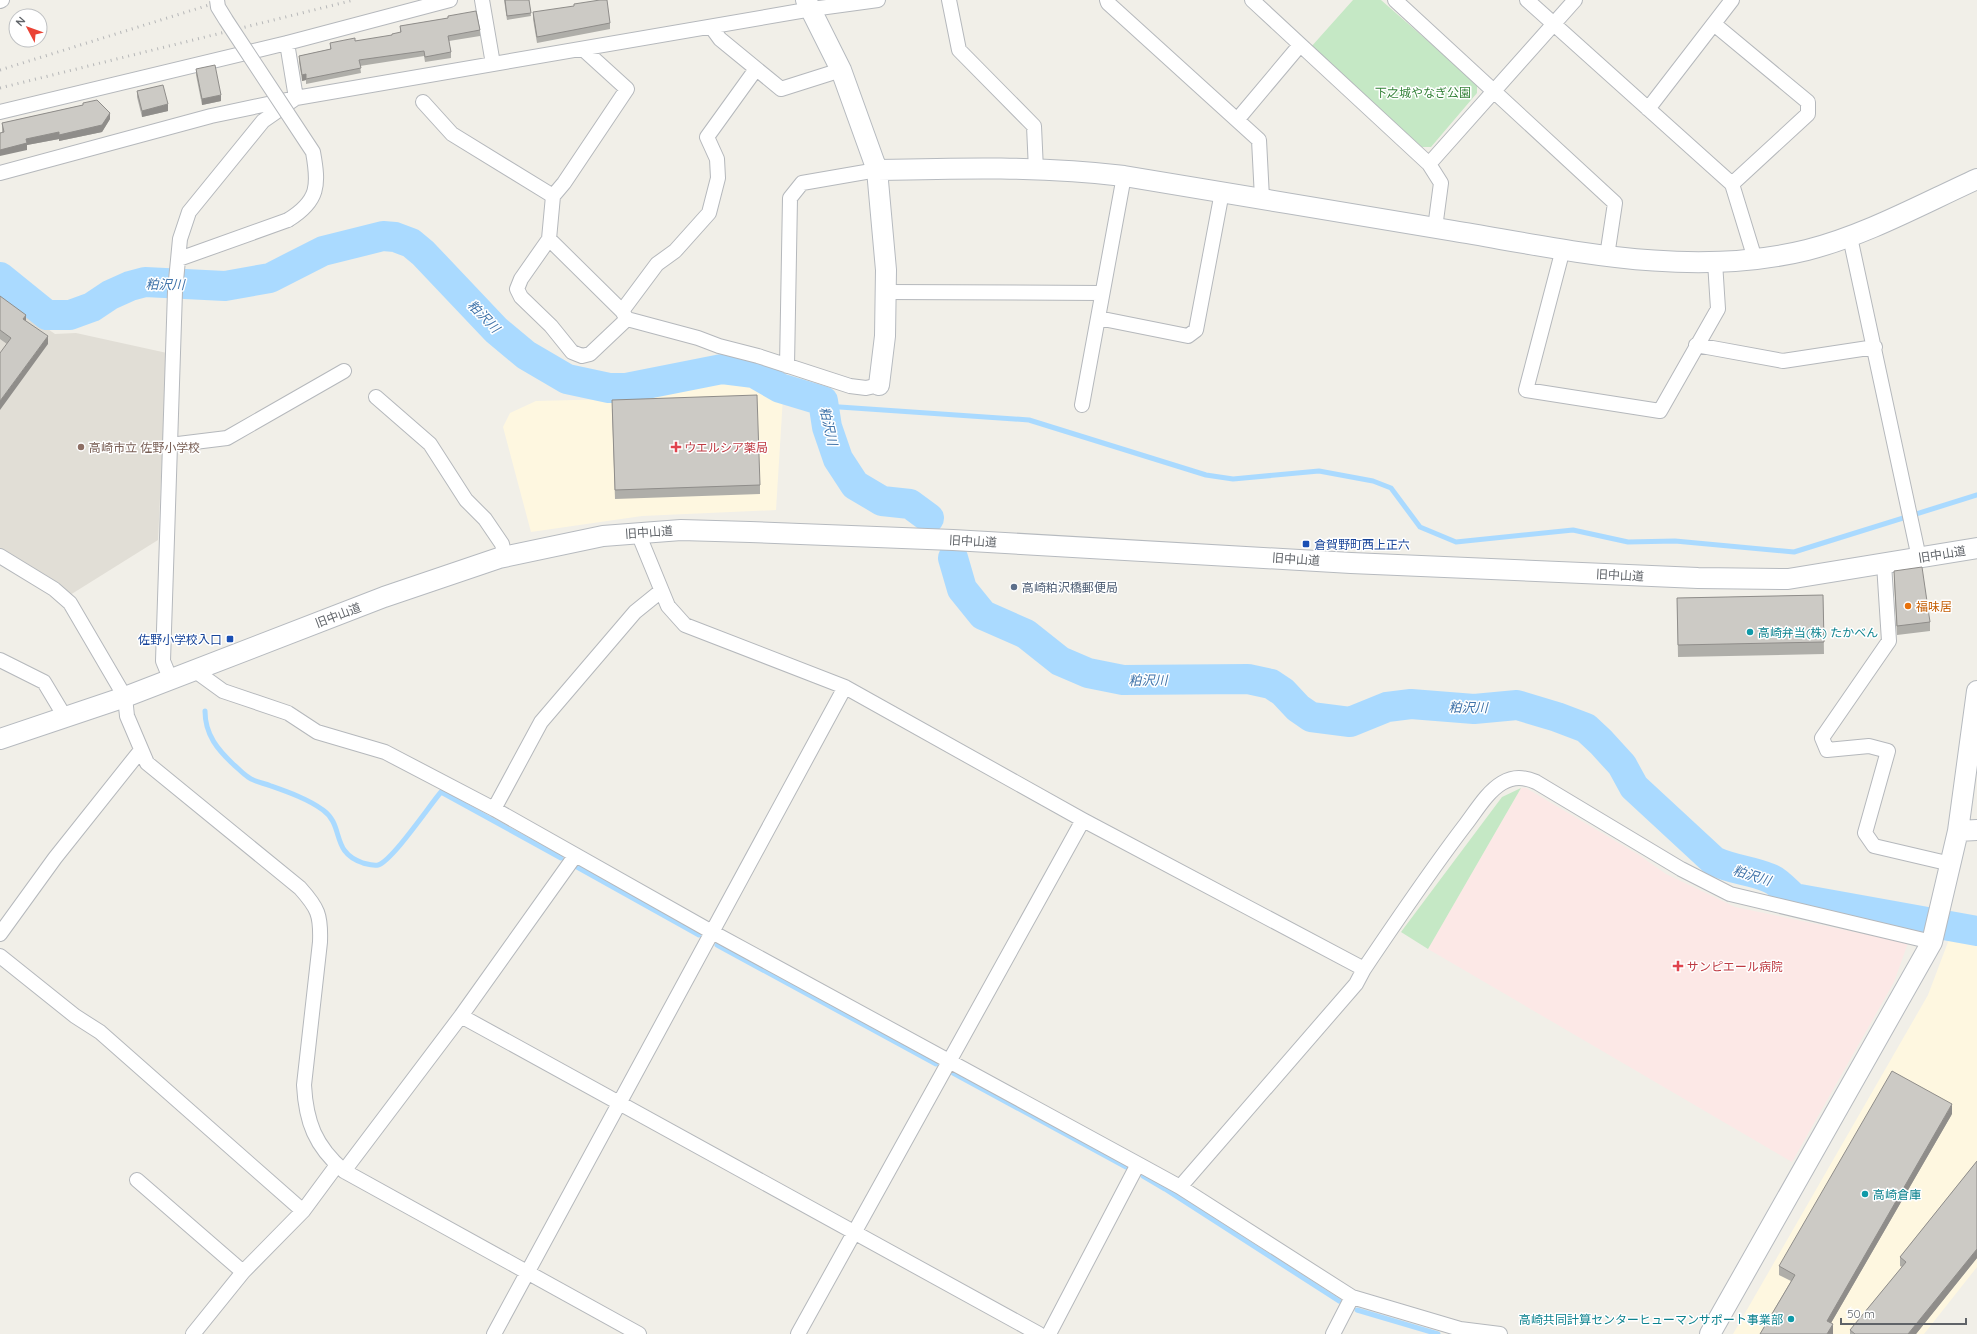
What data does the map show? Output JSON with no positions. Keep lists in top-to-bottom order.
{
  "streets": {
    "street": ["旧中山道"]
  },
  "water": ["粕沢川"],
  "parks": ["下之城やなぎ公園"],
  "places": {
    "other": [
      "高崎市立 佐野小学校",
      "高崎粕沢橋郵便局",
      "福味居",
      "高崎弁当(株) たかべん",
      "高崎倉庫",
      "高崎共同計算センターヒューマンサポート事業部"
    ],
    "health": ["ウエルシア薬局", "サンピエール病院"],
    "transit": ["倉賀野町西上正六", "佐野小学校入口"]
  },
  "scale_bar": "50 m",
  "north": "top left"
}
